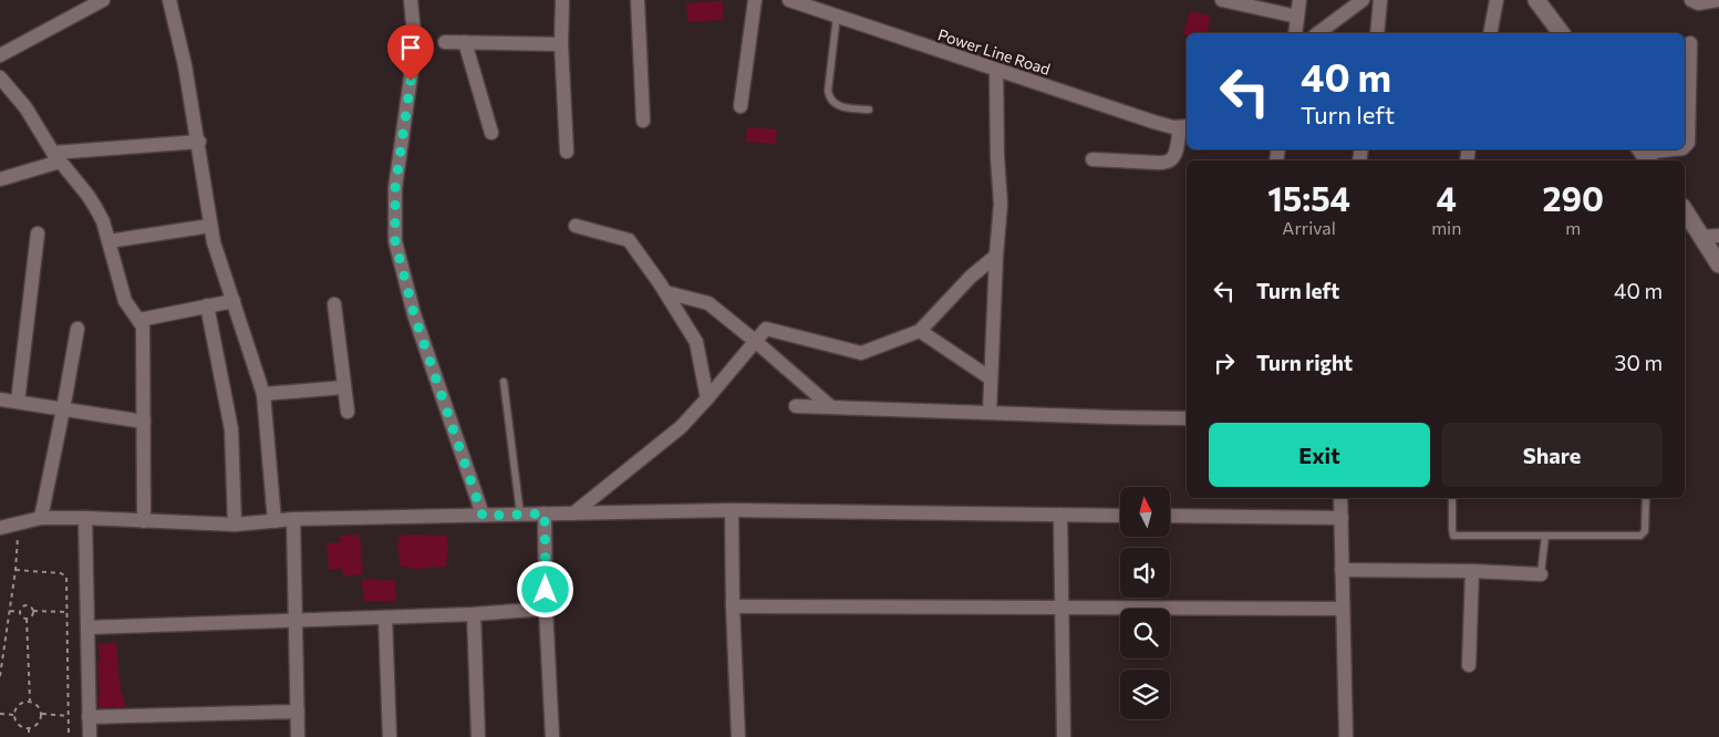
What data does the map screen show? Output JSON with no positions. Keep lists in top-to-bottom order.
{
  "streets": {
    "street": ["Power Line Road"]
  },
  "north": "top",
  "page": {
    "turn": ["40 m", "Turn left"],
    "eta": [
      "15:54",
      "Arrival",
      "4",
      "min",
      "290",
      "m"
    ],
    "list": [
      {
        "name": "Turn left",
        "value": "40 m"
      },
      {
        "name": "Turn right",
        "value": "30 m"
      }
    ],
    "buttons": ["Exit", "Share"]
  }
}
